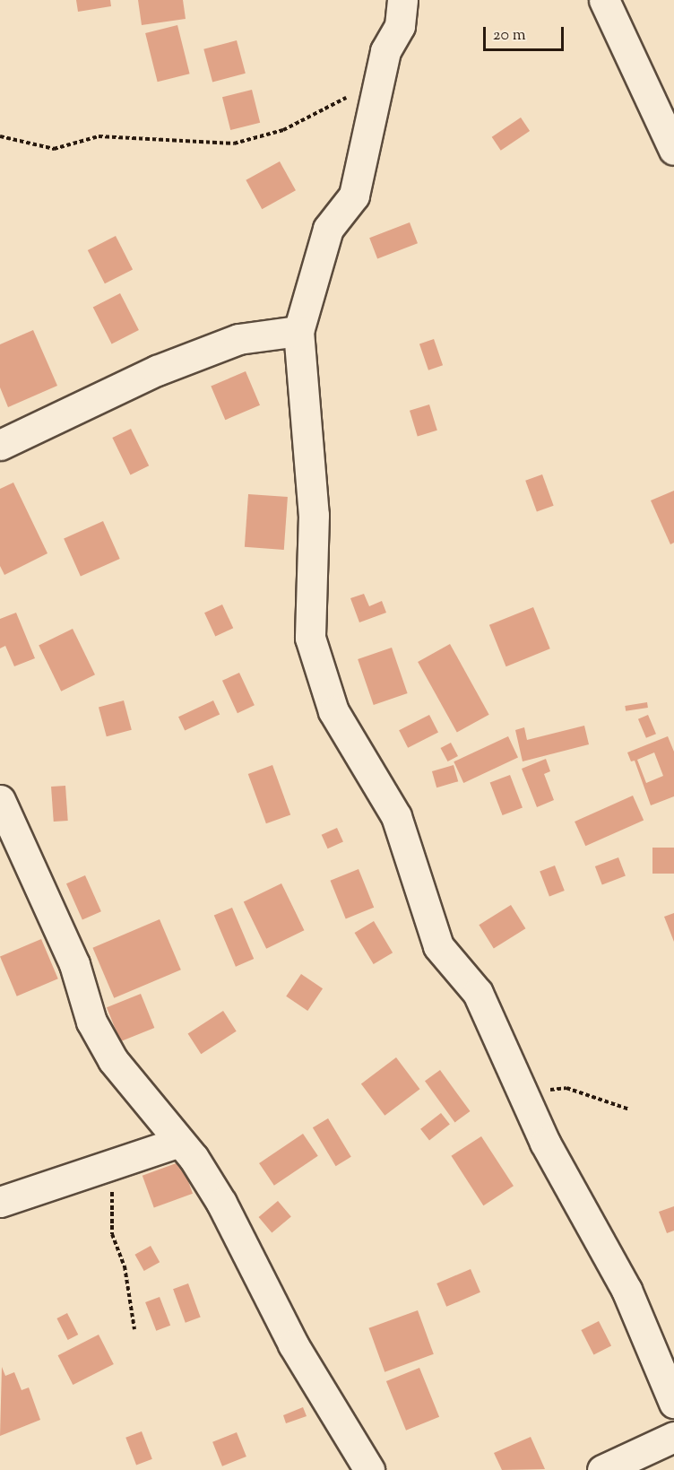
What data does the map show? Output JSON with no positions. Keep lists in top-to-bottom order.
{
  "scale_bar": "20 m"
}
